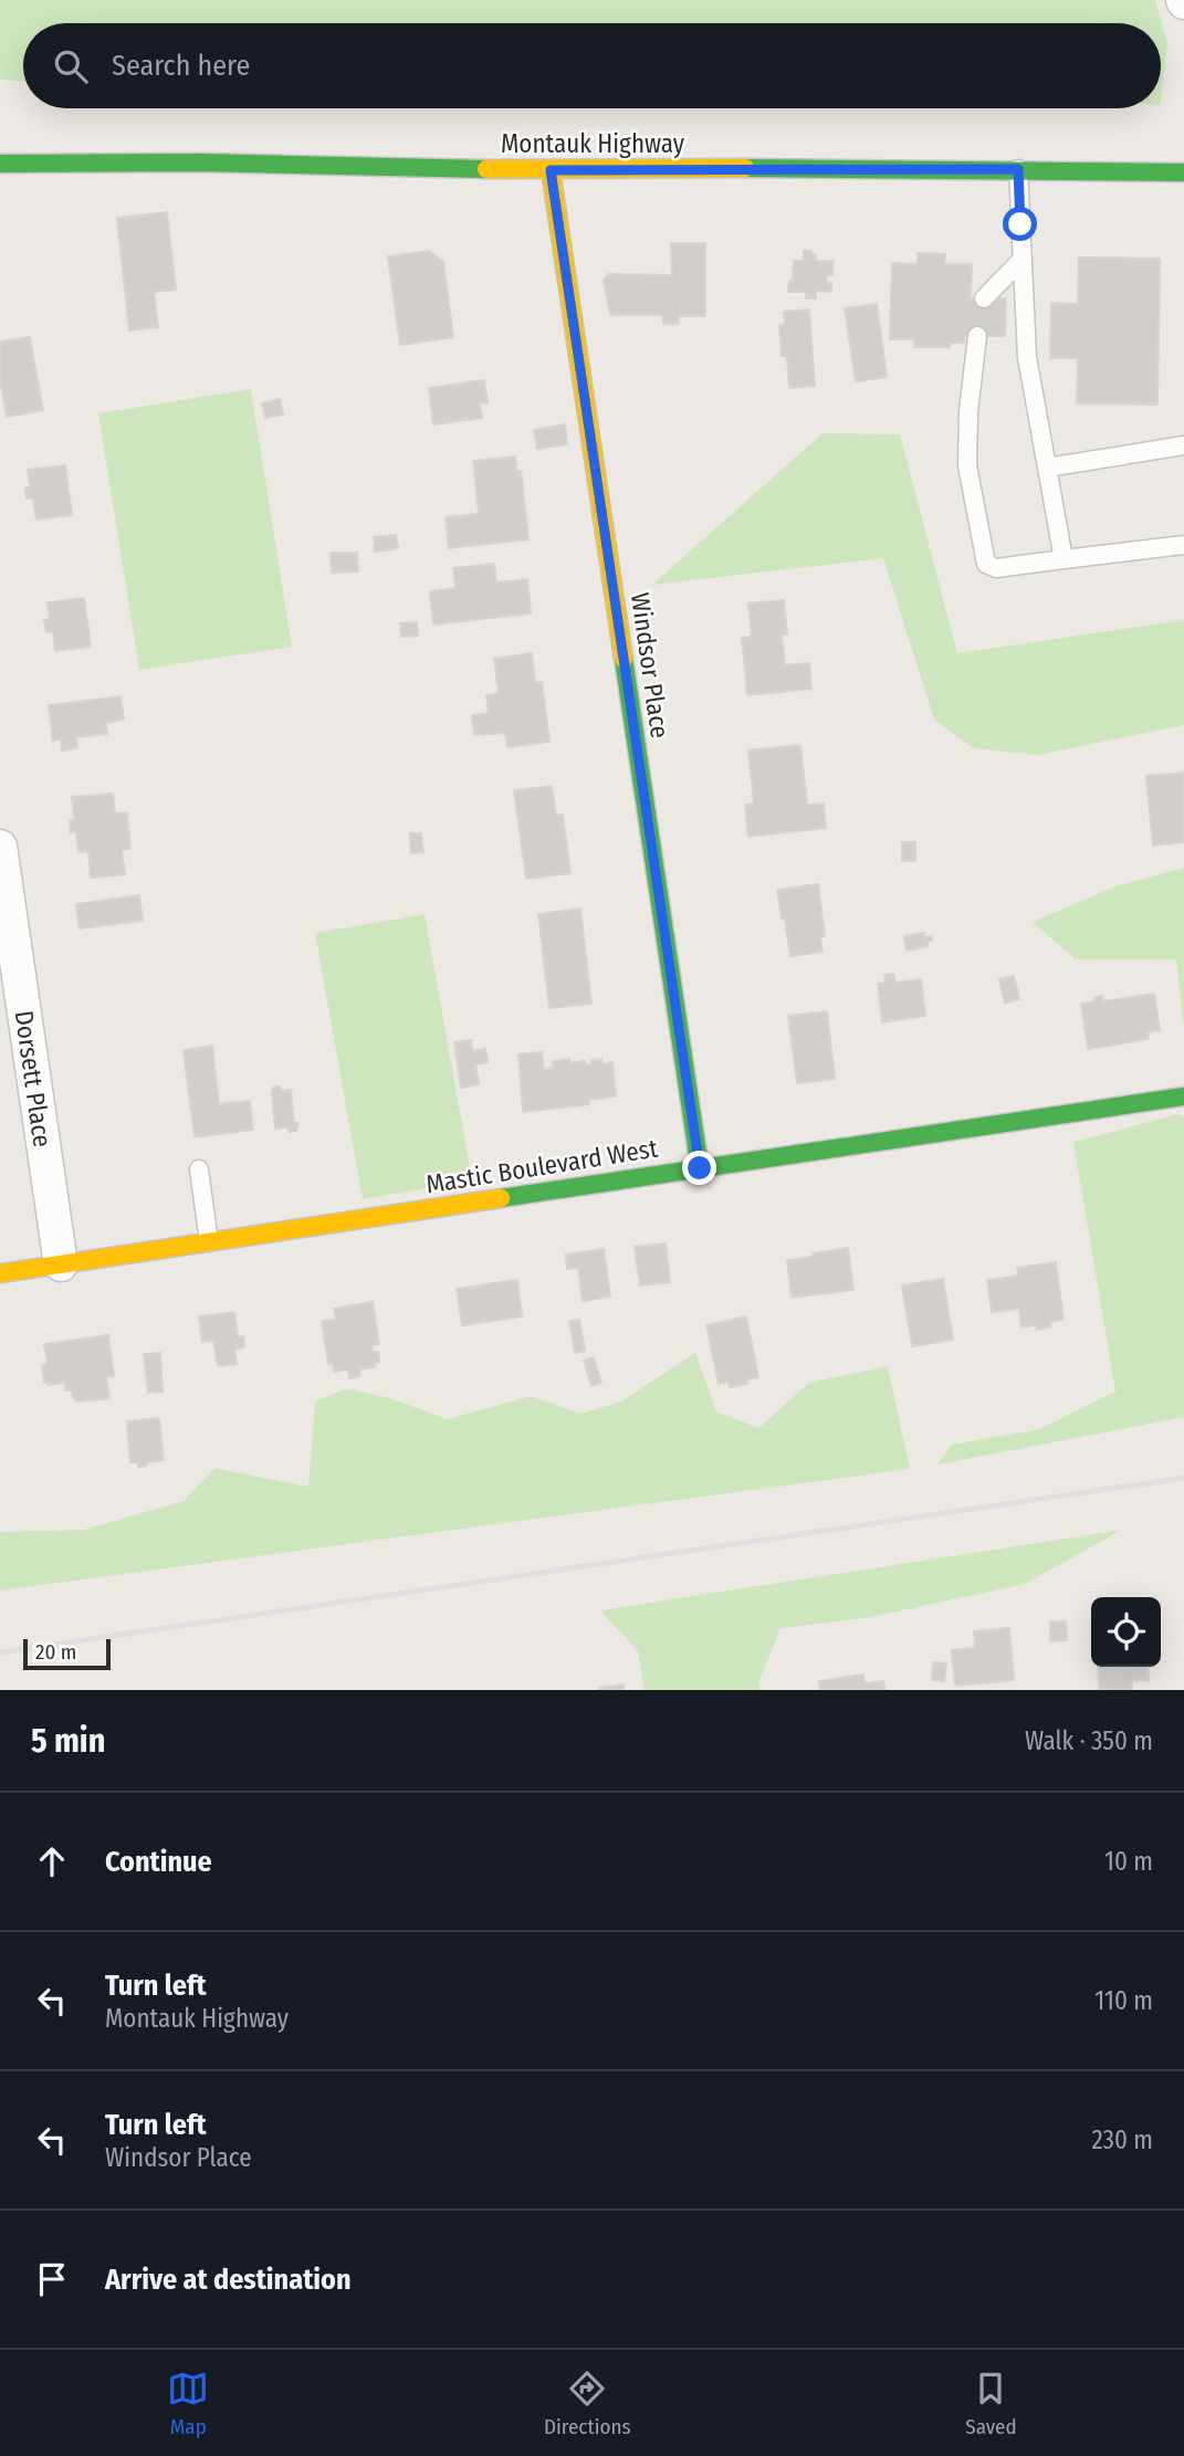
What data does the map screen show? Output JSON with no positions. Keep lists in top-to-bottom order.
{
  "streets": {
    "street": [
      "Montauk Highway",
      "Windsor Place",
      "Dorsett Place",
      "Mastic Boulevard West"
    ]
  },
  "crossings": [
    ["Montauk Highway", "Windsor Place"],
    ["Windsor Place", "Mastic Boulevard West"],
    ["Dorsett Place", "Mastic Boulevard West"]
  ],
  "scale_bar": "20 m",
  "page": {
    "search": "Search here",
    "scale": "20 m",
    "heading": ["5 min", "Walk · 350 m"],
    "list": [
      ["Continue", "10 m"],
      ["Turn left", "Montauk Highway", "110 m"],
      ["Turn left", "Windsor Place", "230 m"],
      "Arrive at destination"
    ],
    "nav": ["Map", "Directions", "Saved"]
  }
}
